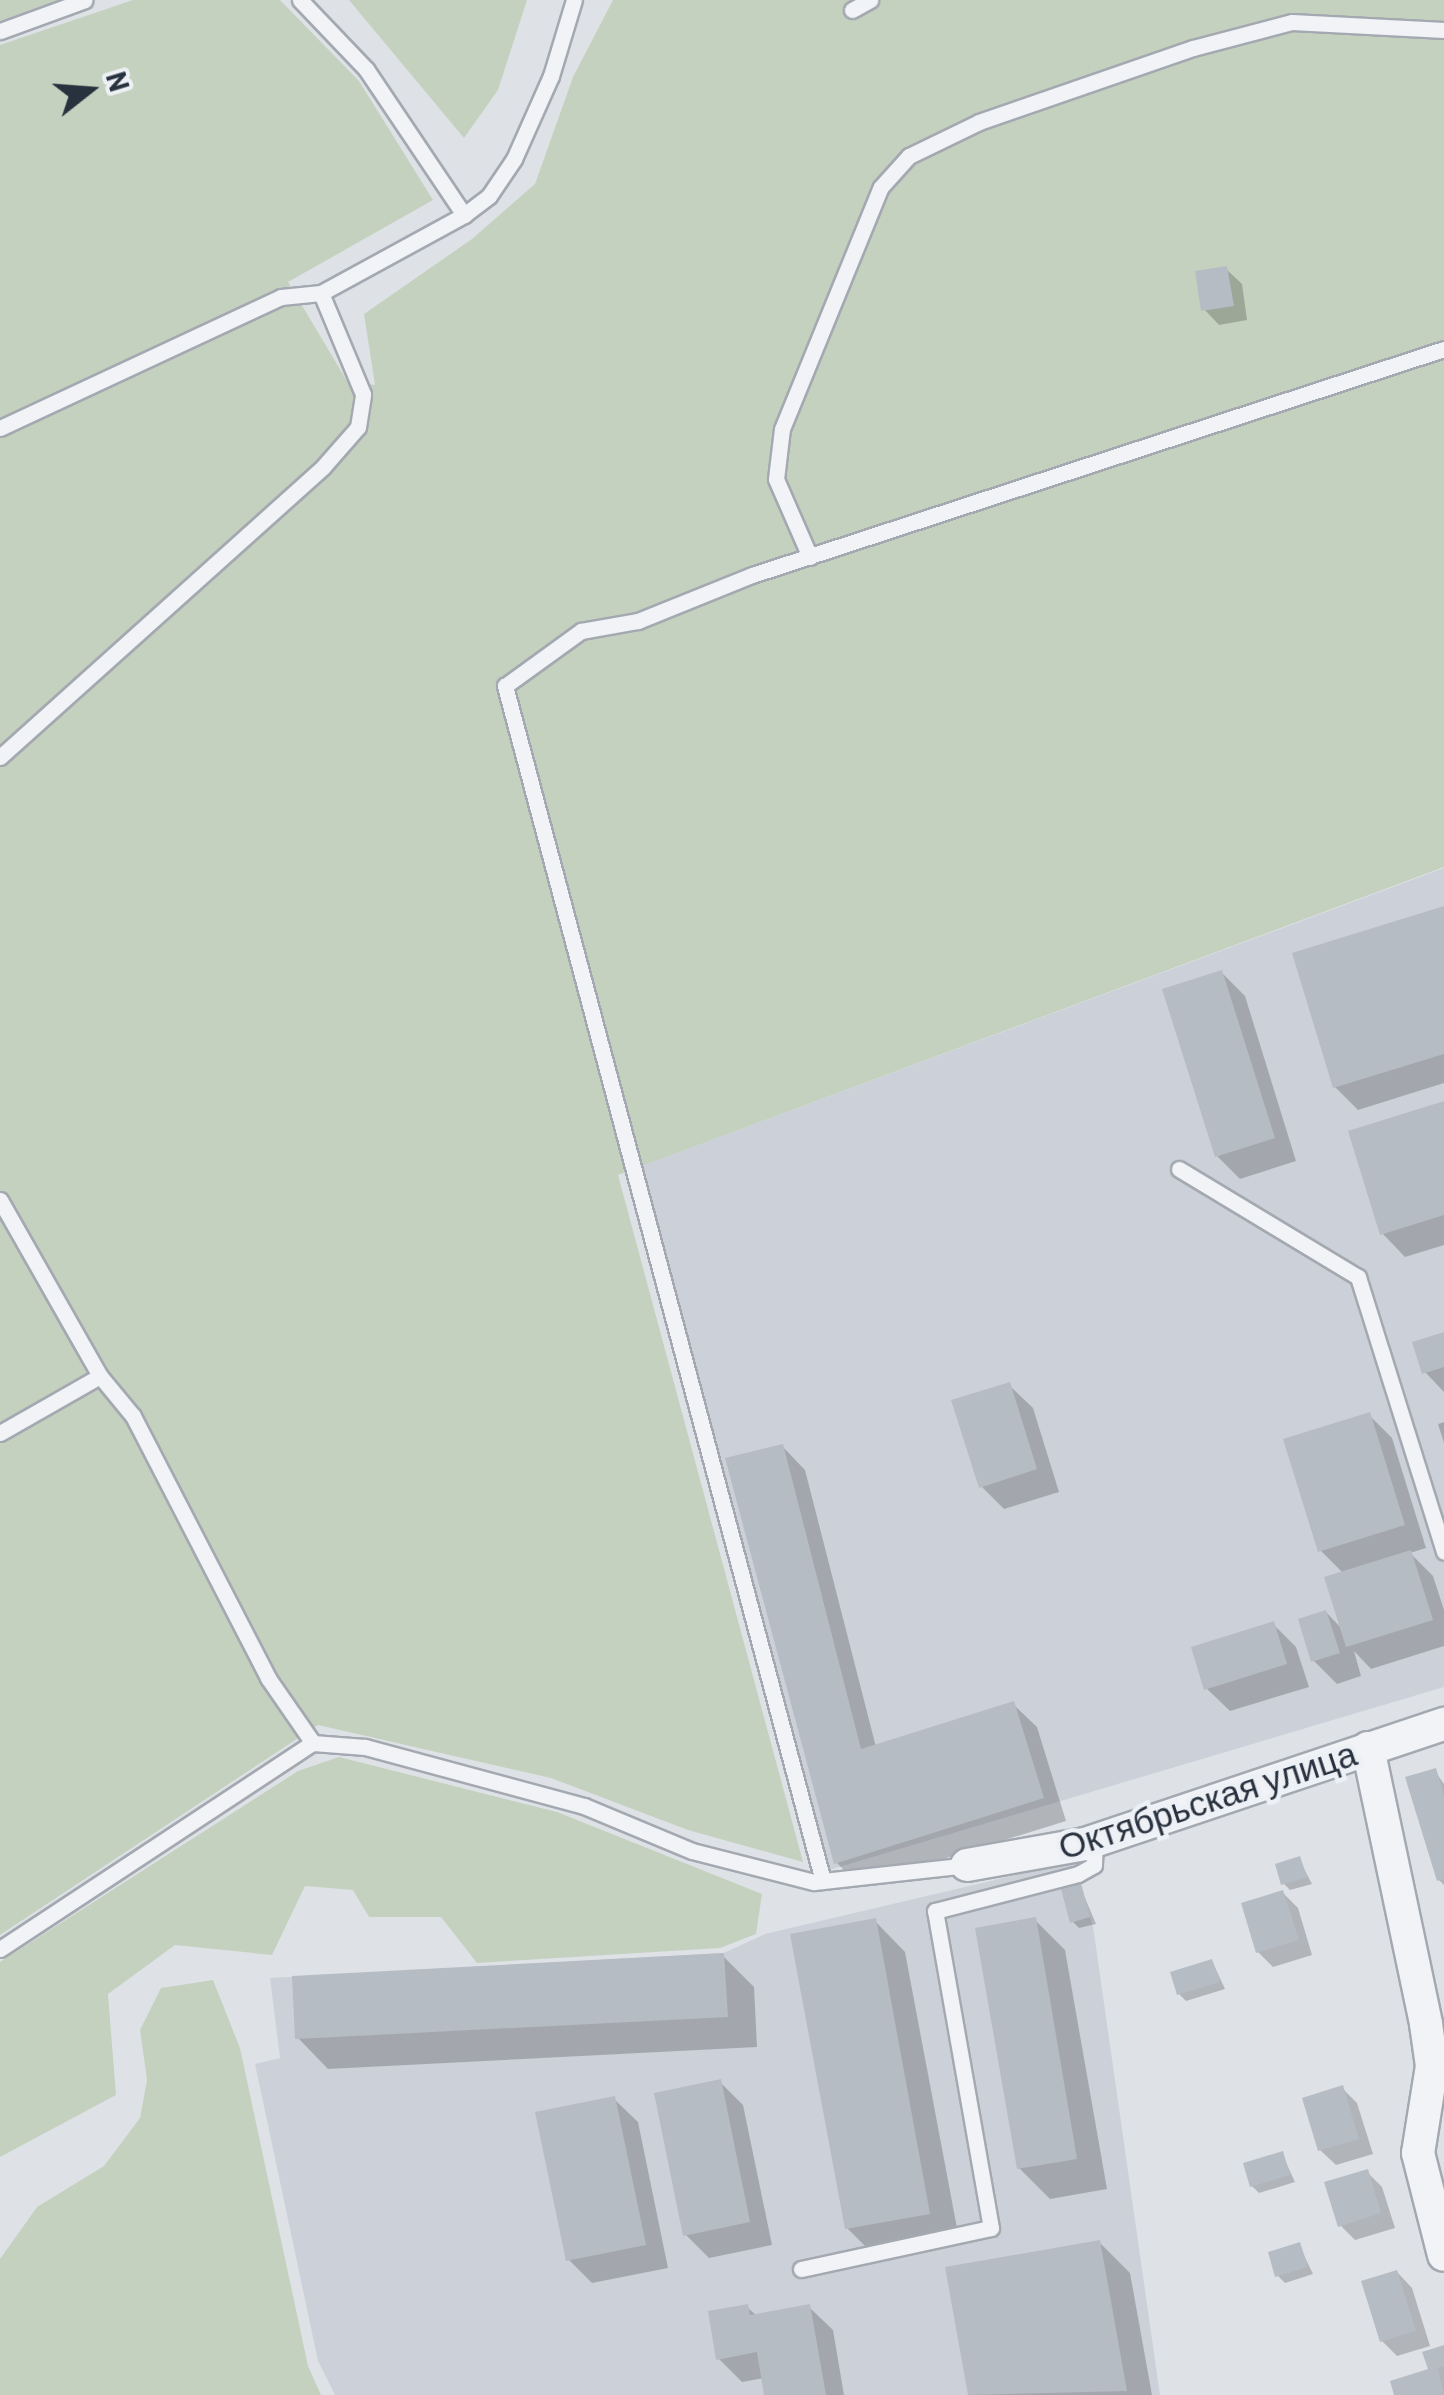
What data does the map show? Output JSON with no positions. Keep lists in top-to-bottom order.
{
  "streets": {
    "street": ["Октябрьская улица"]
  },
  "north": "right"
}
